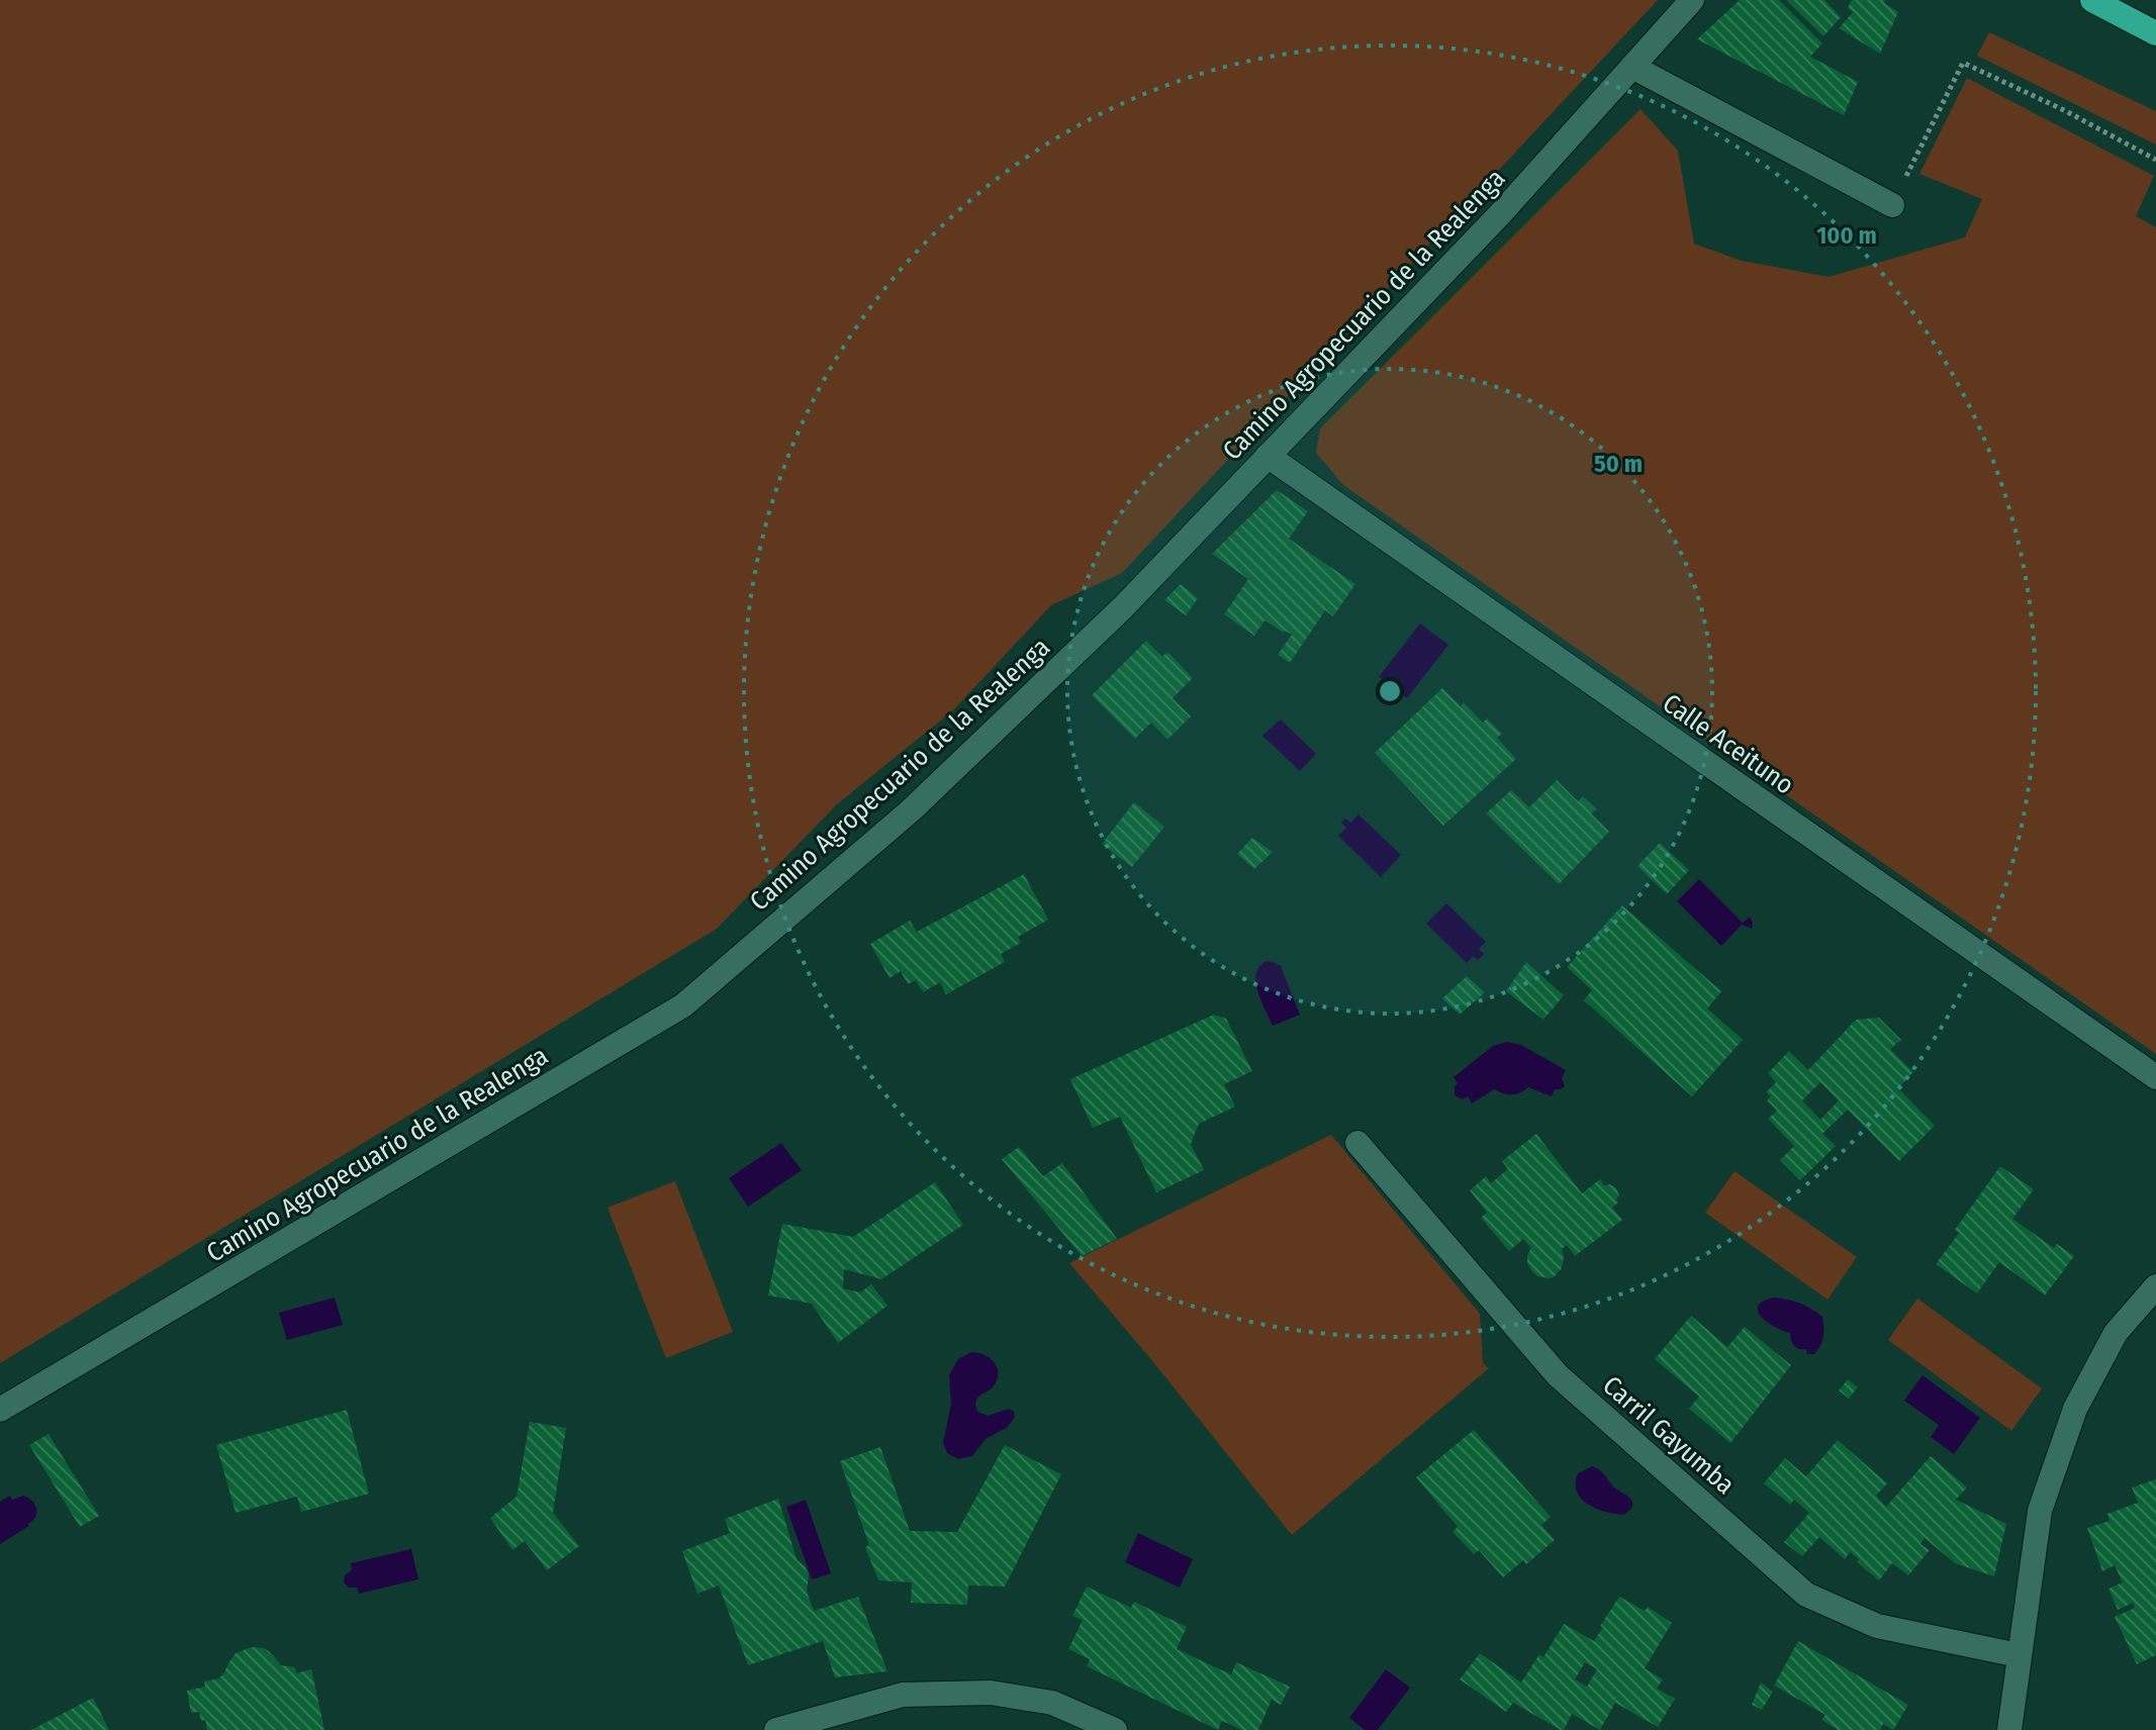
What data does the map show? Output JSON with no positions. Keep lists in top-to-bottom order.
{
  "streets": {
    "street": ["Camino Agropecuario de la Realenga", "Calle Aceituno", "Carril Gayumba"]
  },
  "crossings": [
    ["Camino Agropecuario de la Realenga", "Calle Aceituno"]
  ],
  "rings": ["100 m", "50 m"]
}
